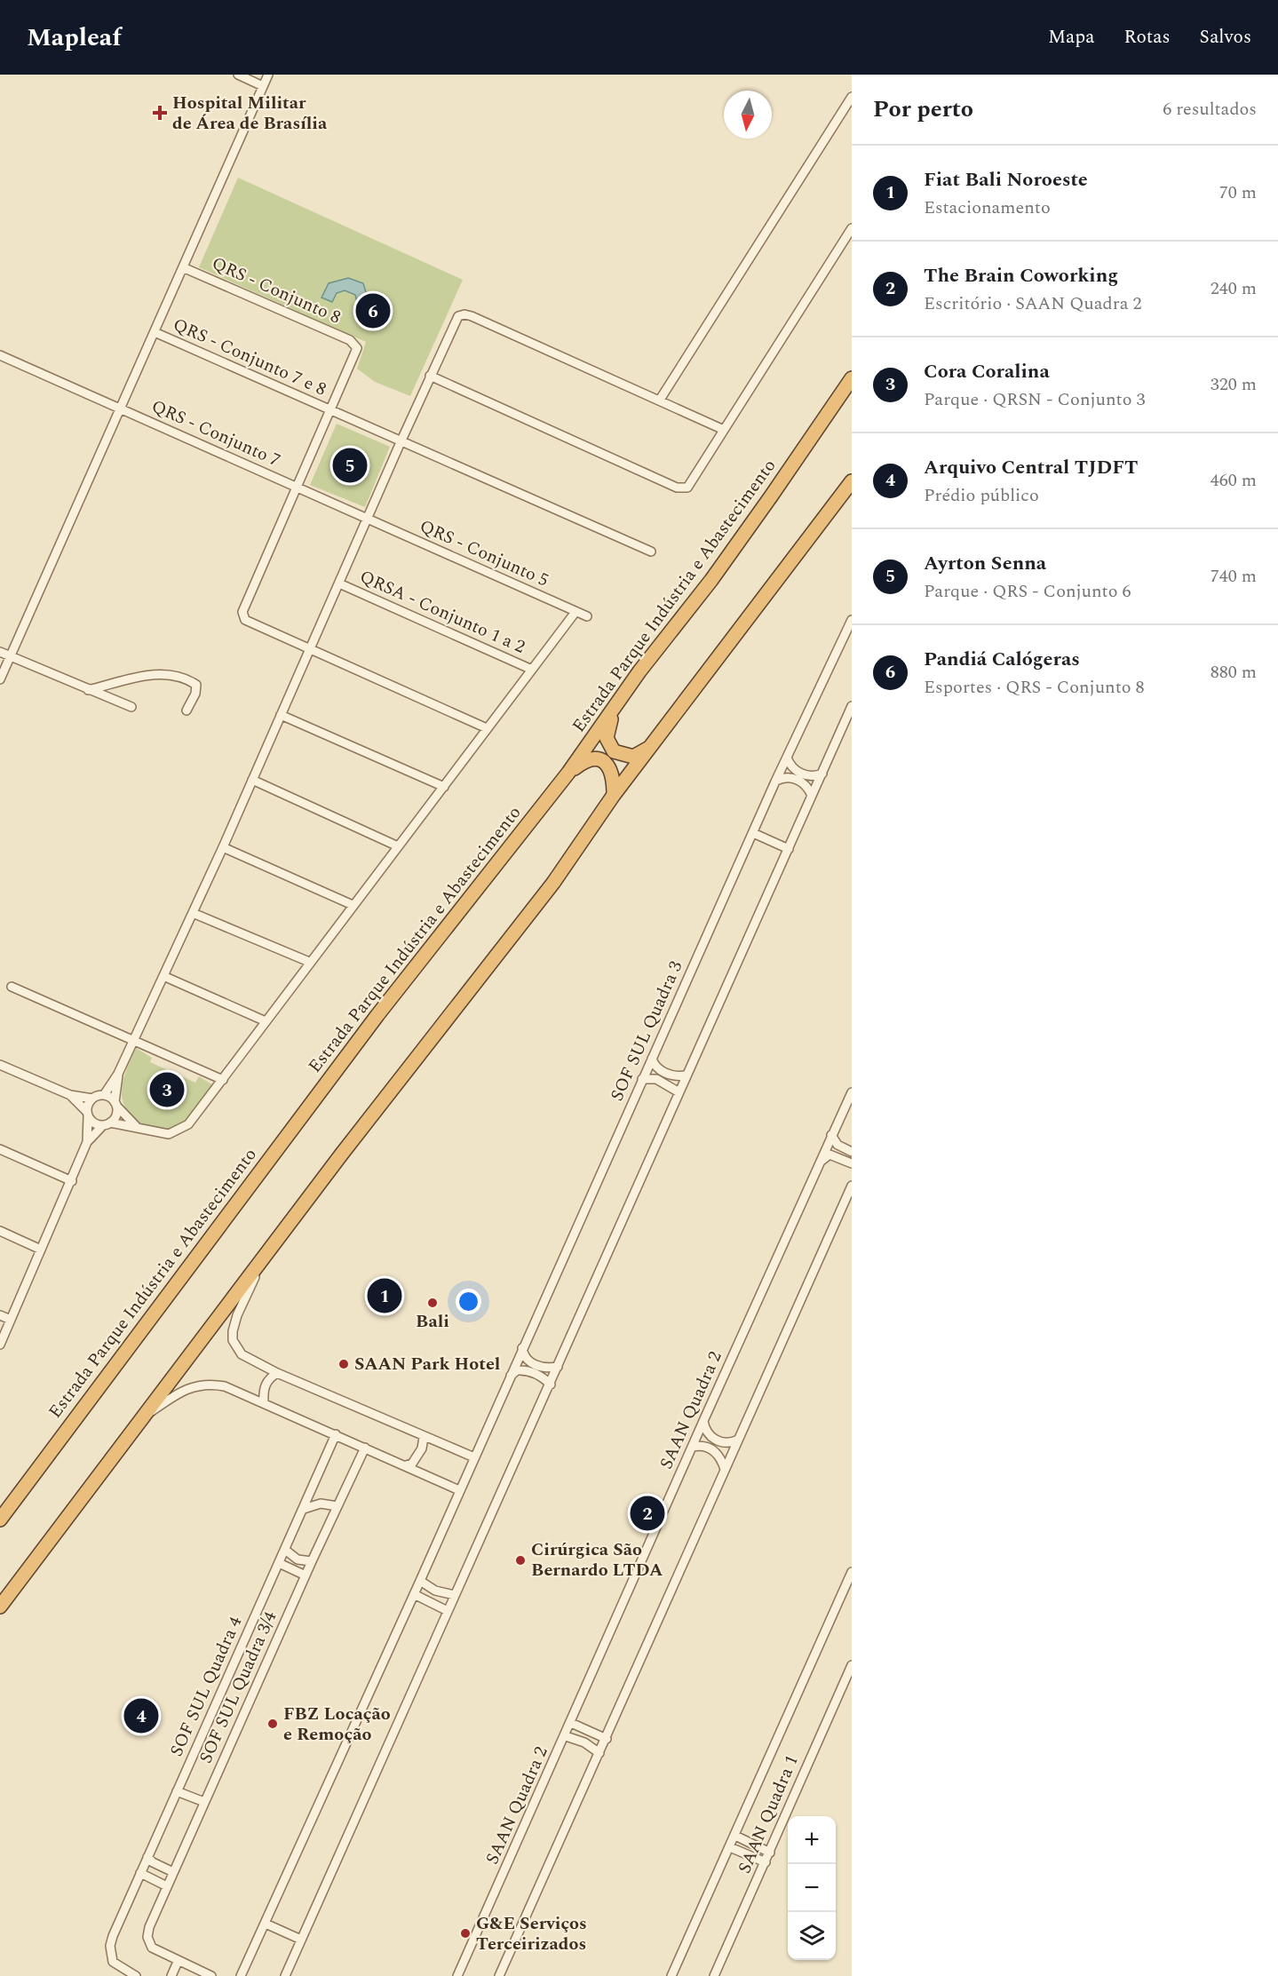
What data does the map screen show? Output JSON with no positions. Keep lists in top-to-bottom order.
{
  "streets": {
    "highway": ["Estrada Parque Indústria e Abastecimento"],
    "street": [
      "QRS - Conjunto 8",
      "QRS - Conjunto 7 e 8",
      "QRS - Conjunto 7",
      "QRS - Conjunto 5",
      "QRSA - Conjunto 1 a 2",
      "SOF SUL Quadra 3",
      "SAAN Quadra 2",
      "SOF SUL Quadra 4",
      "SOF SUL Quadra 3/4",
      "SAAN Quadra 1"
    ]
  },
  "crossings": [
    ["QRS - Conjunto 8", "QRS - Conjunto 7 e 8"],
    ["QRS - Conjunto 7", "QRS - Conjunto 5"]
  ],
  "places": {
    "health": ["Hospital Militar de Área de Brasília"],
    "other": [
      "Bali",
      "SAAN Park Hotel",
      "Cirúrgica São Bernardo LTDA",
      "FBZ Locação e Remoção",
      "G&E Serviços Terceirizados"
    ]
  },
  "north": "bottom",
  "page": {
    "header": "Mapleaf",
    "nav": ["Mapa", "Rotas", "Salvos"],
    "heading": ["Por perto", "6 resultados"],
    "list": [
      {
        "mark": "1",
        "name": "Fiat Bali Noroeste",
        "note": "Estacionamento",
        "value": "70 m"
      },
      {
        "mark": "2",
        "name": "The Brain Coworking",
        "note": "Escritório · SAAN Quadra 2",
        "value": "240 m"
      },
      {
        "mark": "3",
        "name": "Cora Coralina",
        "note": "Parque · QRSN - Conjunto 3",
        "value": "320 m"
      },
      {
        "mark": "4",
        "name": "Arquivo Central TJDFT",
        "note": "Prédio público",
        "value": "460 m"
      },
      {
        "mark": "5",
        "name": "Ayrton Senna",
        "note": "Parque · QRS - Conjunto 6",
        "value": "740 m"
      },
      {
        "mark": "6",
        "name": "Pandiá Calógeras",
        "note": "Esportes · QRS - Conjunto 8",
        "value": "880 m"
      }
    ],
    "pins": [
      "6",
      "5",
      "3",
      "1",
      "2",
      "4"
    ],
    "map_buttons": ["+", "−"]
  }
}
